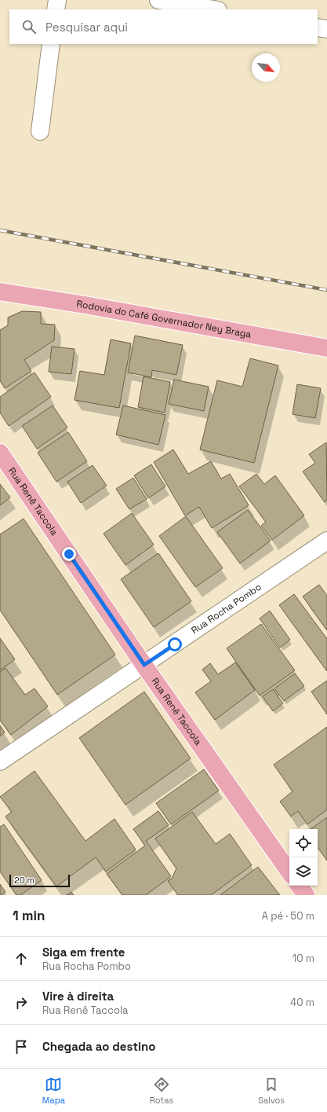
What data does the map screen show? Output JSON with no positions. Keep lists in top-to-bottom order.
{
  "streets": {
    "main road": ["Rodovia do Café Governador Ney Braga", "Rua Renê Taccola"],
    "street": ["Rua Rocha Pombo"]
  },
  "crossings": [
    ["Rua Renê Taccola", "Rua Rocha Pombo"]
  ],
  "scale_bar": "20 m",
  "north": "bottom right",
  "page": {
    "search": "Pesquisar aqui",
    "scale": "20 m",
    "heading": ["1 min", "A pé · 50 m"],
    "list": [
      ["Siga em frente", "Rua Rocha Pombo", "10 m"],
      ["Vire à direita", "Rua Renê Taccola", "40 m"],
      "Chegada ao destino"
    ],
    "nav": ["Mapa", "Rotas", "Salvos"]
  }
}
